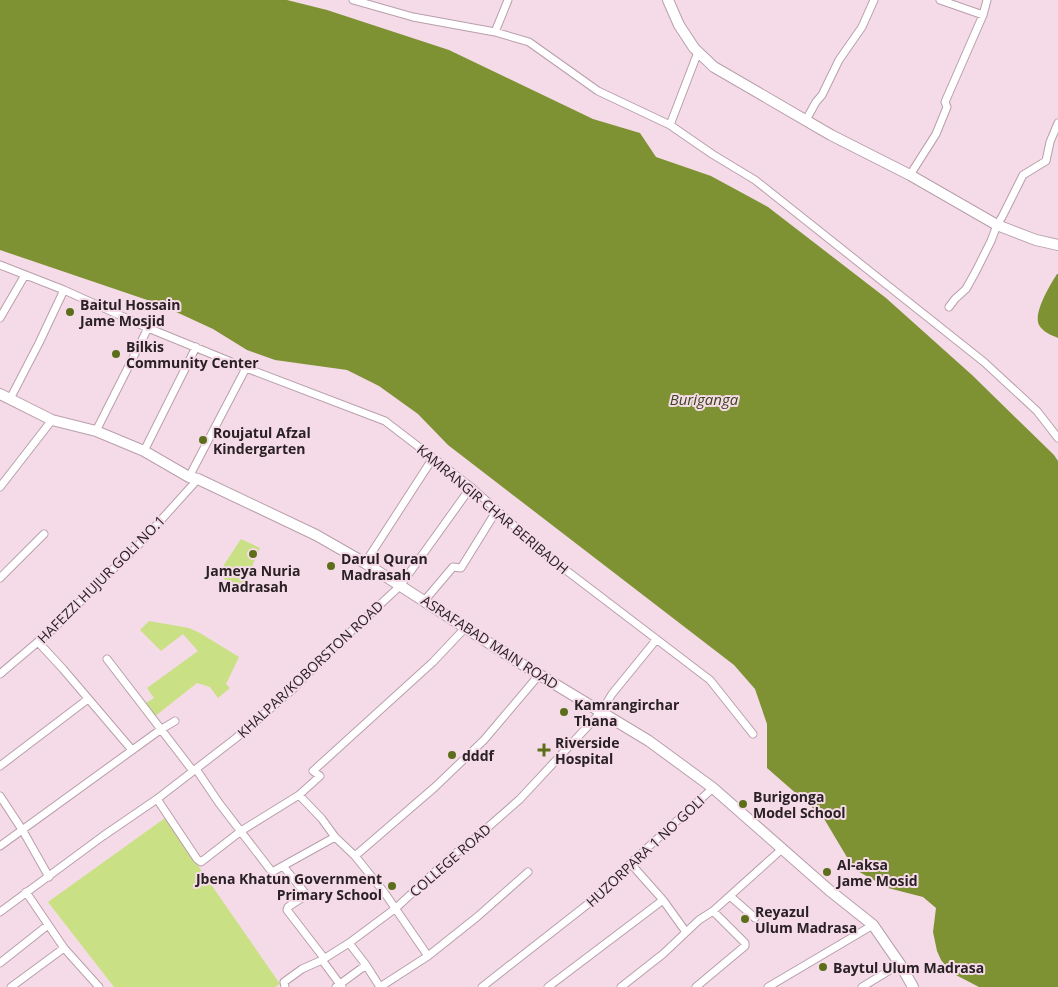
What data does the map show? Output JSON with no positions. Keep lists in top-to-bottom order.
{
  "streets": {
    "street": [
      "KAMRANGIR CHAR BERIBADH",
      "HAFEZZI HUJUR GOLI NO.1",
      "ASRAFABAD MAIN ROAD",
      "KHALPAR/KOBORSTON ROAD",
      "HUZORPARA 1 NO GOLI",
      "COLLEGE ROAD"
    ]
  },
  "crossings": [
    ["KAMRANGIR CHAR BERIBADH", "HAFEZZI HUJUR GOLI NO.1"],
    ["KAMRANGIR CHAR BERIBADH", "KHALPAR/KOBORSTON ROAD"],
    ["KAMRANGIR CHAR BERIBADH", "COLLEGE ROAD"],
    ["HAFEZZI HUJUR GOLI NO.1", "ASRAFABAD MAIN ROAD"],
    ["ASRAFABAD MAIN ROAD", "KHALPAR/KOBORSTON ROAD"],
    ["ASRAFABAD MAIN ROAD", "HUZORPARA 1 NO GOLI"],
    ["ASRAFABAD MAIN ROAD", "COLLEGE ROAD"]
  ],
  "water": ["Buriganga"],
  "places": {
    "other": [
      "Baitul Hossain Jame Mosjid",
      "Bilkis Community Center",
      "Roujatul Afzal Kindergarten",
      "Jameya Nuria Madrasah",
      "Darul Quran Madrasah",
      "Kamrangirchar Thana",
      "dddf",
      "Burigonga Model School",
      "Al-aksa Jame Mosid",
      "Jbena Khatun Government Primary School",
      "Reyazul Ulum Madrasa",
      "Baytul Ulum Madrasa"
    ],
    "health": ["Riverside Hospital"]
  }
}
